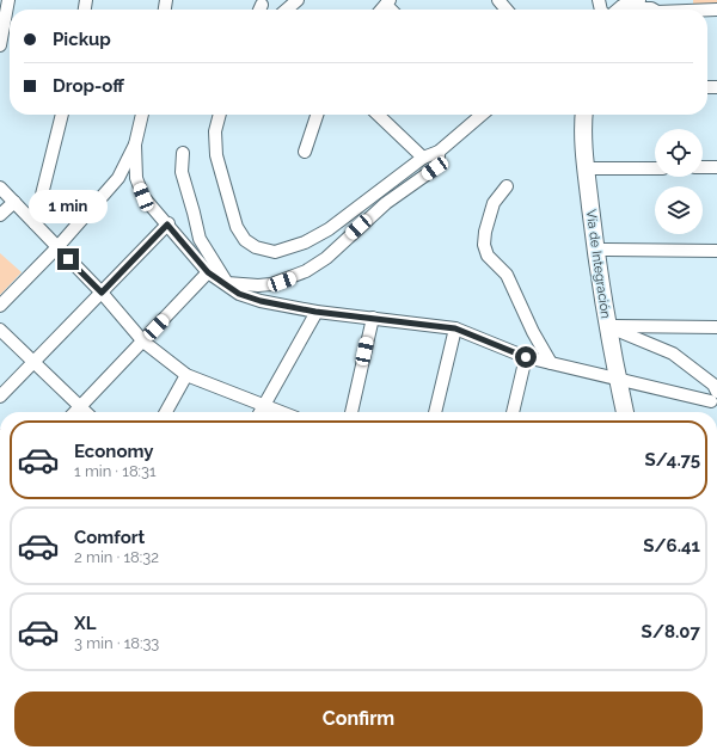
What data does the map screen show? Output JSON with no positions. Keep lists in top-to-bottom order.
{
  "streets": {
    "main road": ["Vía de Integración"]
  },
  "page": {
    "banner": ["Pickup", "Drop-off"],
    "bubble": "1 min",
    "list": [
      {
        "name": "Economy",
        "note": "1 min · 18:31",
        "value": "S/4.75"
      },
      {
        "name": "Comfort",
        "note": "2 min · 18:32",
        "value": "S/6.41"
      },
      {
        "name": "XL",
        "note": "3 min · 18:33",
        "value": "S/8.07"
      }
    ],
    "buttons": "Confirm"
  }
}
